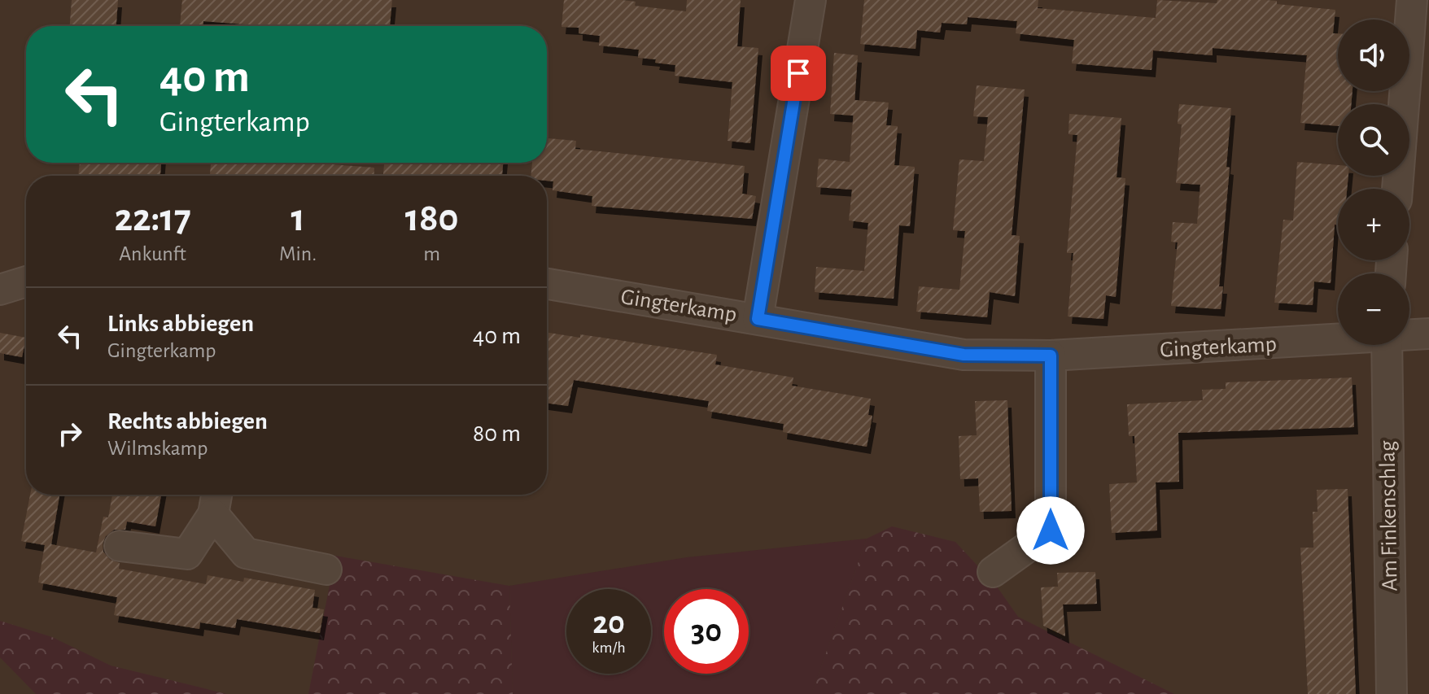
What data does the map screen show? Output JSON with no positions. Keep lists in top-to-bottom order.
{
  "streets": {
    "street": ["Gingterkamp", "Am Finkenschlag"]
  },
  "page": {
    "map_buttons": ["+", "−"],
    "turn": ["40 m", "Gingterkamp"],
    "eta": [
      "22:17",
      "Ankunft",
      "1",
      "Min.",
      "180",
      "m"
    ],
    "list": [
      {
        "name": "Links abbiegen",
        "note": "Gingterkamp",
        "value": "40 m"
      },
      {
        "name": "Rechts abbiegen",
        "note": "Wilmskamp",
        "value": "80 m"
      }
    ],
    "speed": "20 km/h",
    "limit": "30"
  }
}
